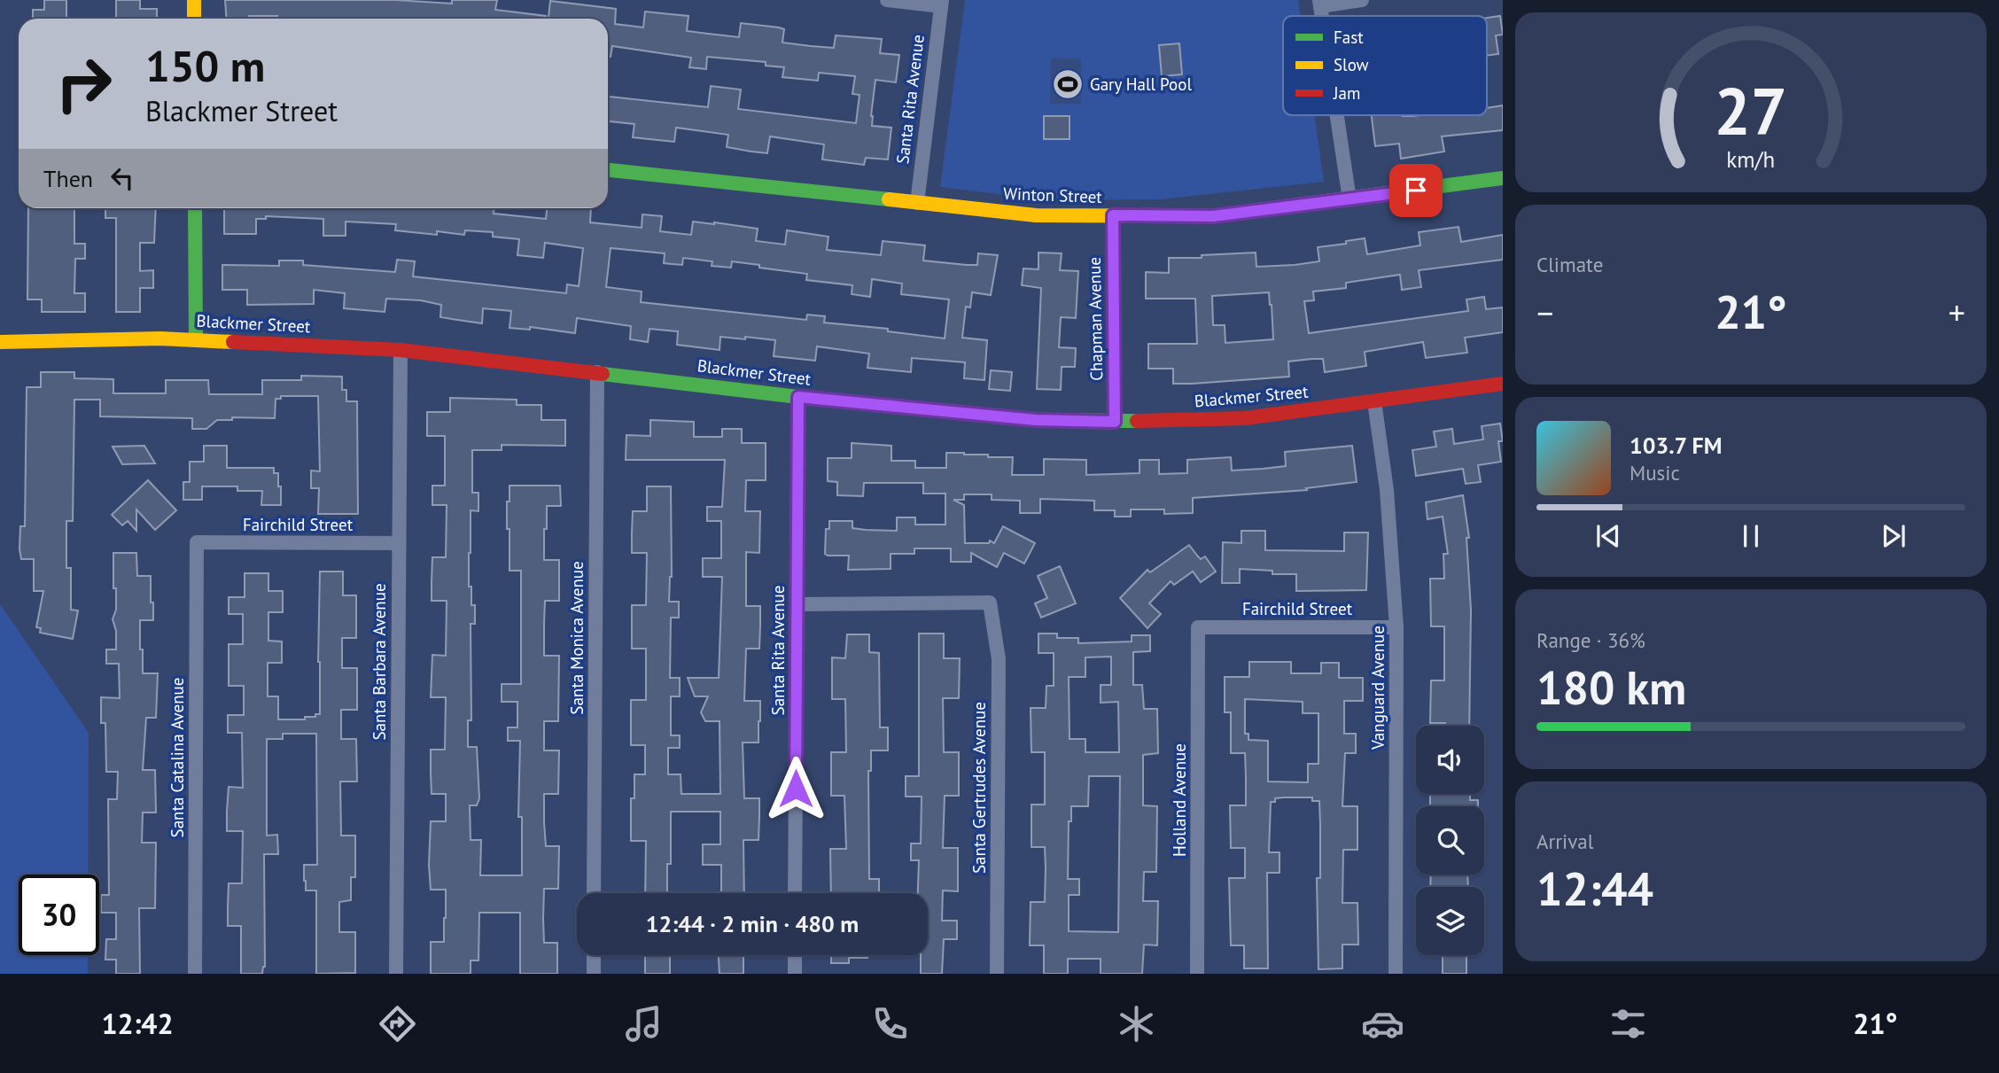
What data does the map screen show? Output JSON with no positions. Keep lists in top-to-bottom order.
{
  "streets": {
    "street": [
      "Santa Rita Avenue",
      "Winton Street",
      "Chapman Avenue",
      "Blackmer Street",
      "Fairchild Street",
      "Santa Monica Avenue",
      "Santa Barbara Avenue",
      "Vanguard Avenue",
      "Santa Catalina Avenue",
      "Santa Gertrudes Avenue",
      "Holland Avenue"
    ]
  },
  "crossings": [
    ["Santa Rita Avenue", "Winton Street"],
    ["Santa Rita Avenue", "Blackmer Street"],
    ["Santa Rita Avenue", "Santa Gertrudes Avenue"],
    ["Winton Street", "Chapman Avenue"],
    ["Chapman Avenue", "Blackmer Street"],
    ["Blackmer Street", "Santa Monica Avenue"],
    ["Blackmer Street", "Santa Barbara Avenue"],
    ["Blackmer Street", "Vanguard Avenue"],
    ["Fairchild Street", "Santa Barbara Avenue"],
    ["Fairchild Street", "Vanguard Avenue"],
    ["Fairchild Street", "Santa Catalina Avenue"],
    ["Fairchild Street", "Holland Avenue"]
  ],
  "places": {
    "sports": ["Gary Hall Pool"]
  },
  "legend": ["Fast", "Slow", "Jam"],
  "page": {
    "turn": ["150 m", "Blackmer Street"],
    "then": "Then",
    "tile": [
      "Climate",
      ["Range · 36%", "180 km"],
      ["Arrival", "12:44"]
    ],
    "heat": ["−", "21°", "+"],
    "song": ["103.7 FM", "Music"],
    "limit": "30",
    "trip": "12:44 · 2 min · 480 m",
    "tabs": ["12:42", "21°"],
    "gauge": ["27", "km/h"]
  }
}
